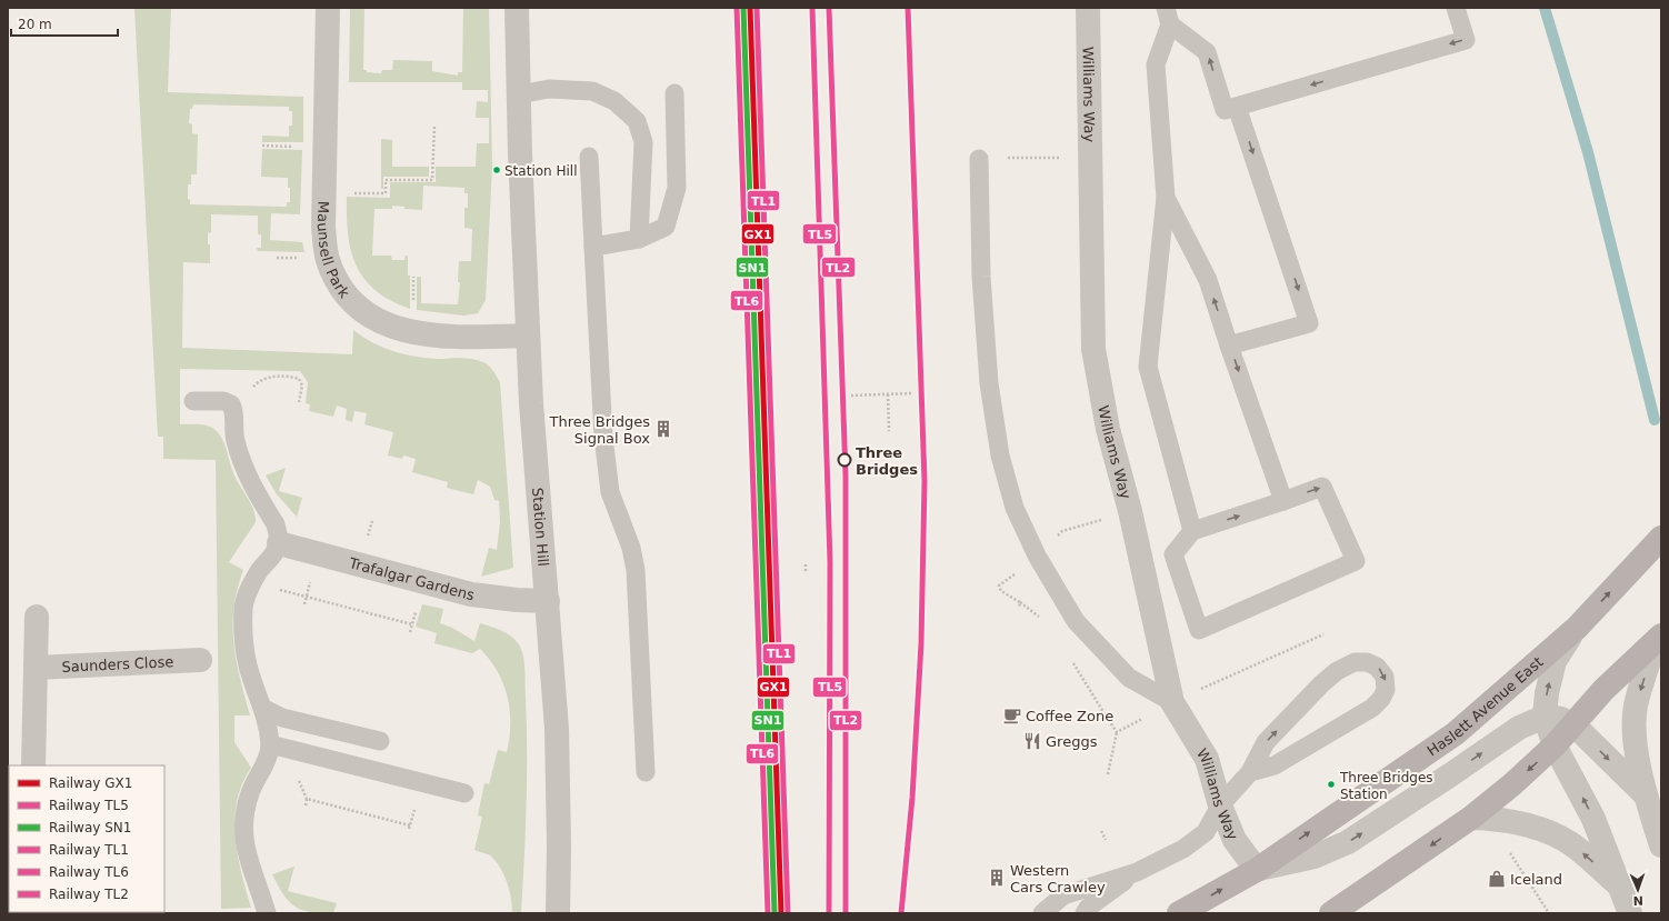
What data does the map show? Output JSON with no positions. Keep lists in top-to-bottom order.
{
  "streets": {
    "main road": ["Haslett Avenue East"],
    "street": [
      "Williams Way",
      "Maunsell Park",
      "Station Hill",
      "Trafalgar Gardens",
      "Saunders Close"
    ]
  },
  "crossings": [
    ["Williams Way", "Haslett Avenue East"],
    ["Maunsell Park", "Station Hill"],
    ["Station Hill", "Trafalgar Gardens"]
  ],
  "places": {
    "other": ["Station Hill", "Three Bridges", "Three Bridges Station"],
    "building": ["Three Bridges Signal Box", "Western Cars Crawley"],
    "cafe": ["Coffee Zone"],
    "restaurant": ["Greggs"],
    "shop": ["Iceland"]
  },
  "lines": [
    "rail line GX1",
    "rail line TL5",
    "rail line SN1",
    "rail line TL1",
    "rail line TL6",
    "rail line TL2"
  ],
  "legend": [
    "Railway GX1",
    "Railway TL5",
    "Railway SN1",
    "Railway TL1",
    "Railway TL6",
    "Railway TL2"
  ],
  "scale_bar": "20 m",
  "north": "bottom"
}
